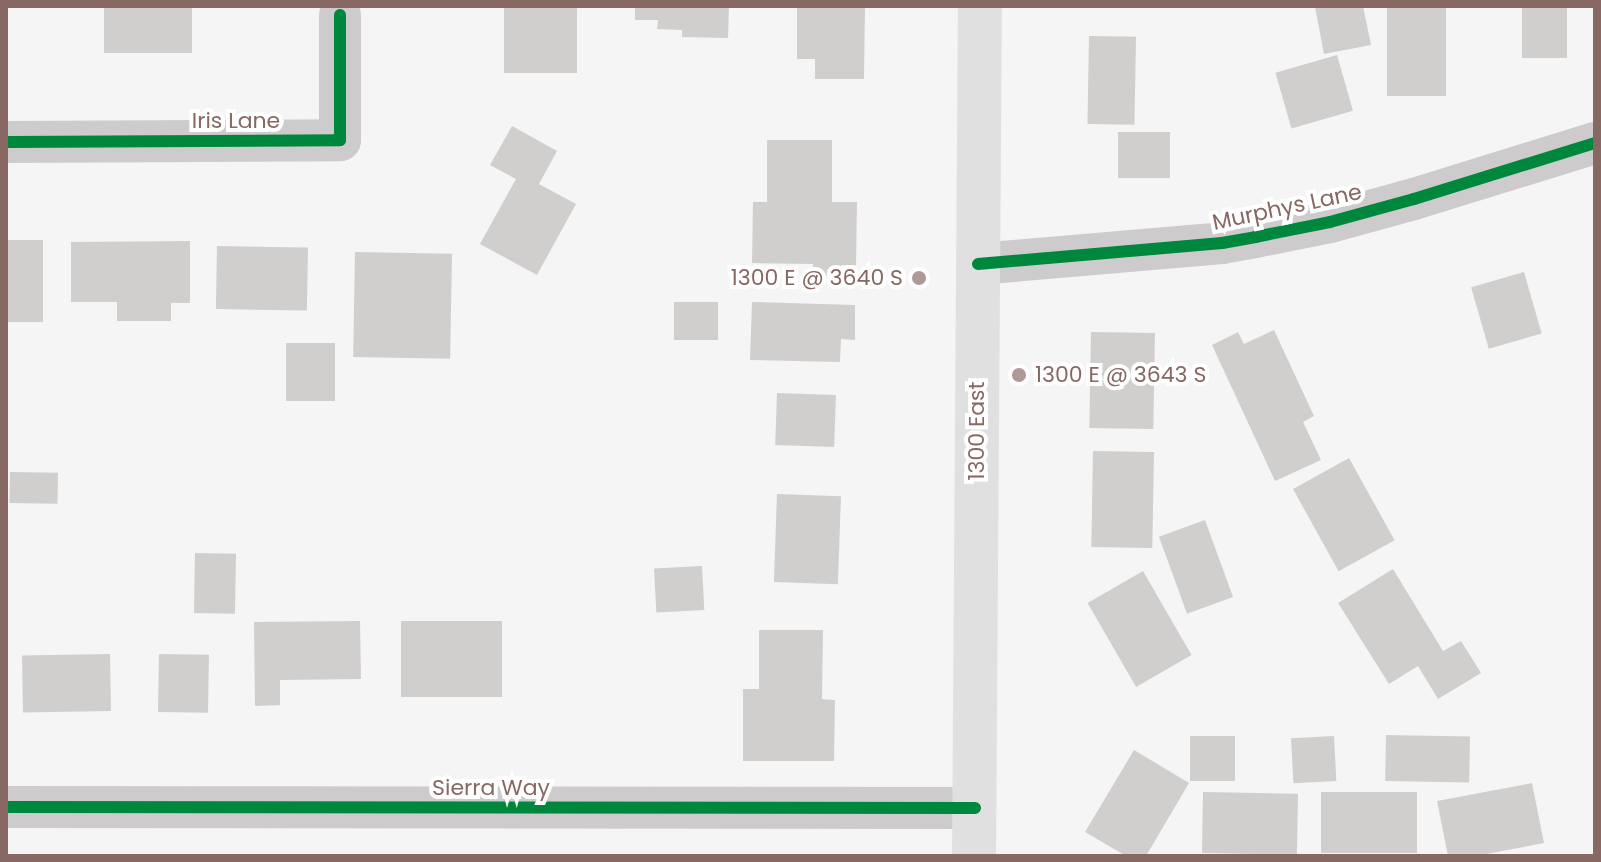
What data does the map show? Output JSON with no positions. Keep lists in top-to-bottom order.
{
  "streets": {
    "main road": ["1300 East"],
    "street": ["Iris Lane", "Murphys Lane", "Sierra Way"]
  },
  "crossings": [
    ["Murphys Lane", "1300 East"],
    ["1300 East", "Sierra Way"]
  ],
  "places": ["1300 E @ 3640 S", "1300 E @ 3643 S"]
}
